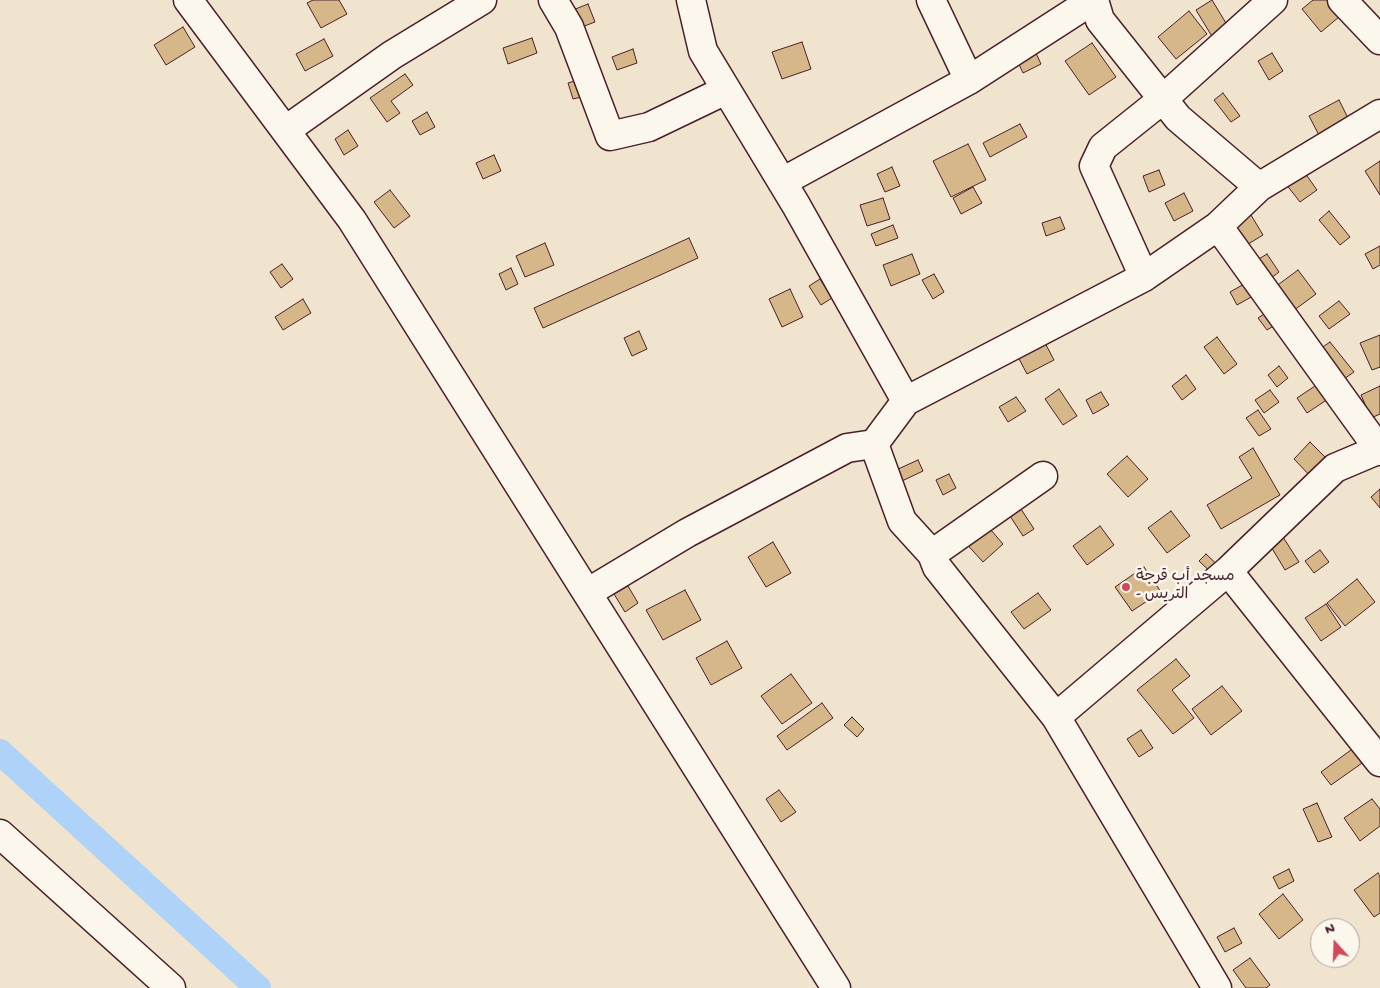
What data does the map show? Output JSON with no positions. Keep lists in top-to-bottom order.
{
  "places": ["مسجد أب قرجة - التريس"],
  "north": "top"
}
